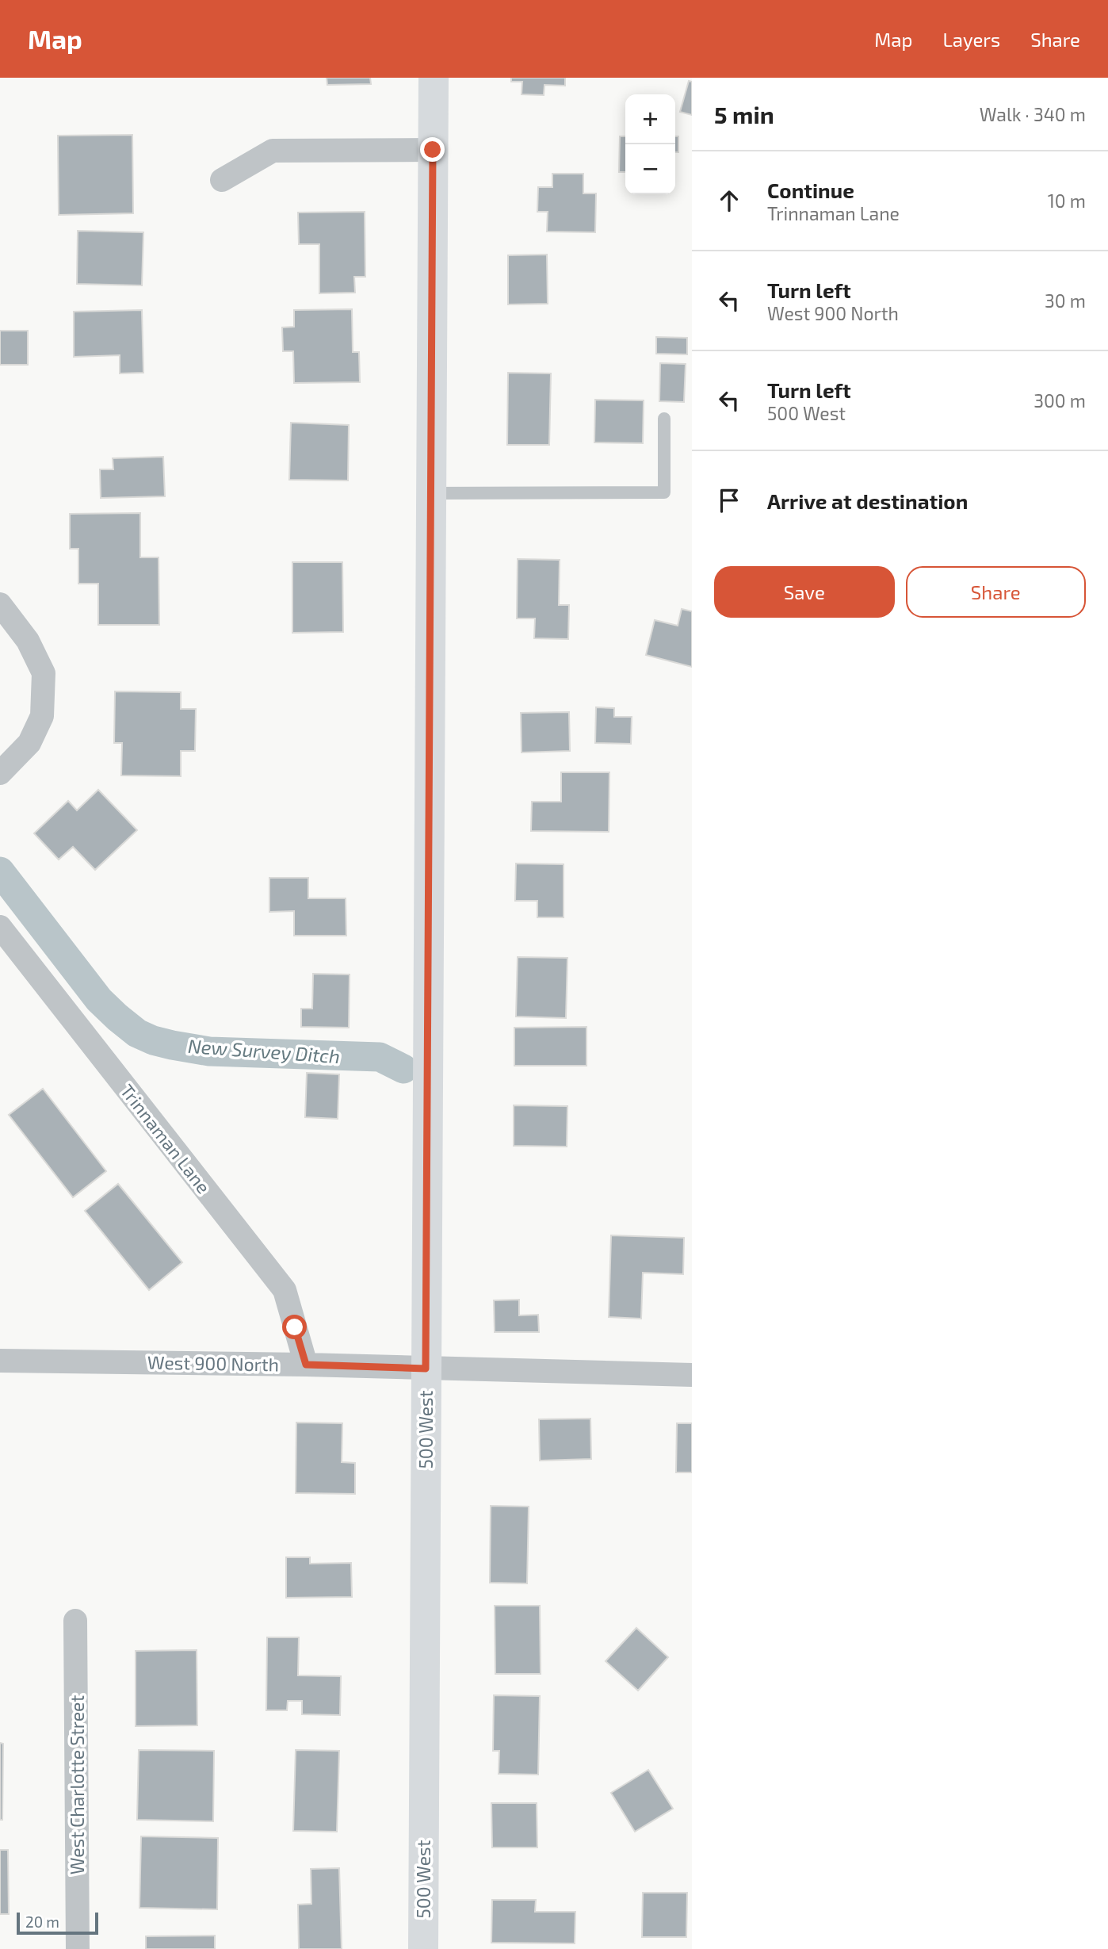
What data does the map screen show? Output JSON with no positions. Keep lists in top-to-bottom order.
{
  "streets": {
    "main road": ["500 West"],
    "street": ["Trinnaman Lane", "West 900 North", "West Charlotte Street"]
  },
  "crossings": [
    ["Trinnaman Lane", "West 900 North"],
    ["West 900 North", "500 West"]
  ],
  "water": ["New Survey Ditch"],
  "scale_bar": "20 m",
  "page": {
    "header": "Map",
    "nav": ["Map", "Layers", "Share"],
    "heading": ["5 min", "Walk · 340 m"],
    "map_buttons": ["+", "−"],
    "list": [
      ["Continue", "Trinnaman Lane", "10 m"],
      ["Turn left", "West 900 North", "30 m"],
      ["Turn left", "500 West", "300 m"],
      "Arrive at destination"
    ],
    "buttons": ["Save", "Share"],
    "scale": "20 m"
  }
}
